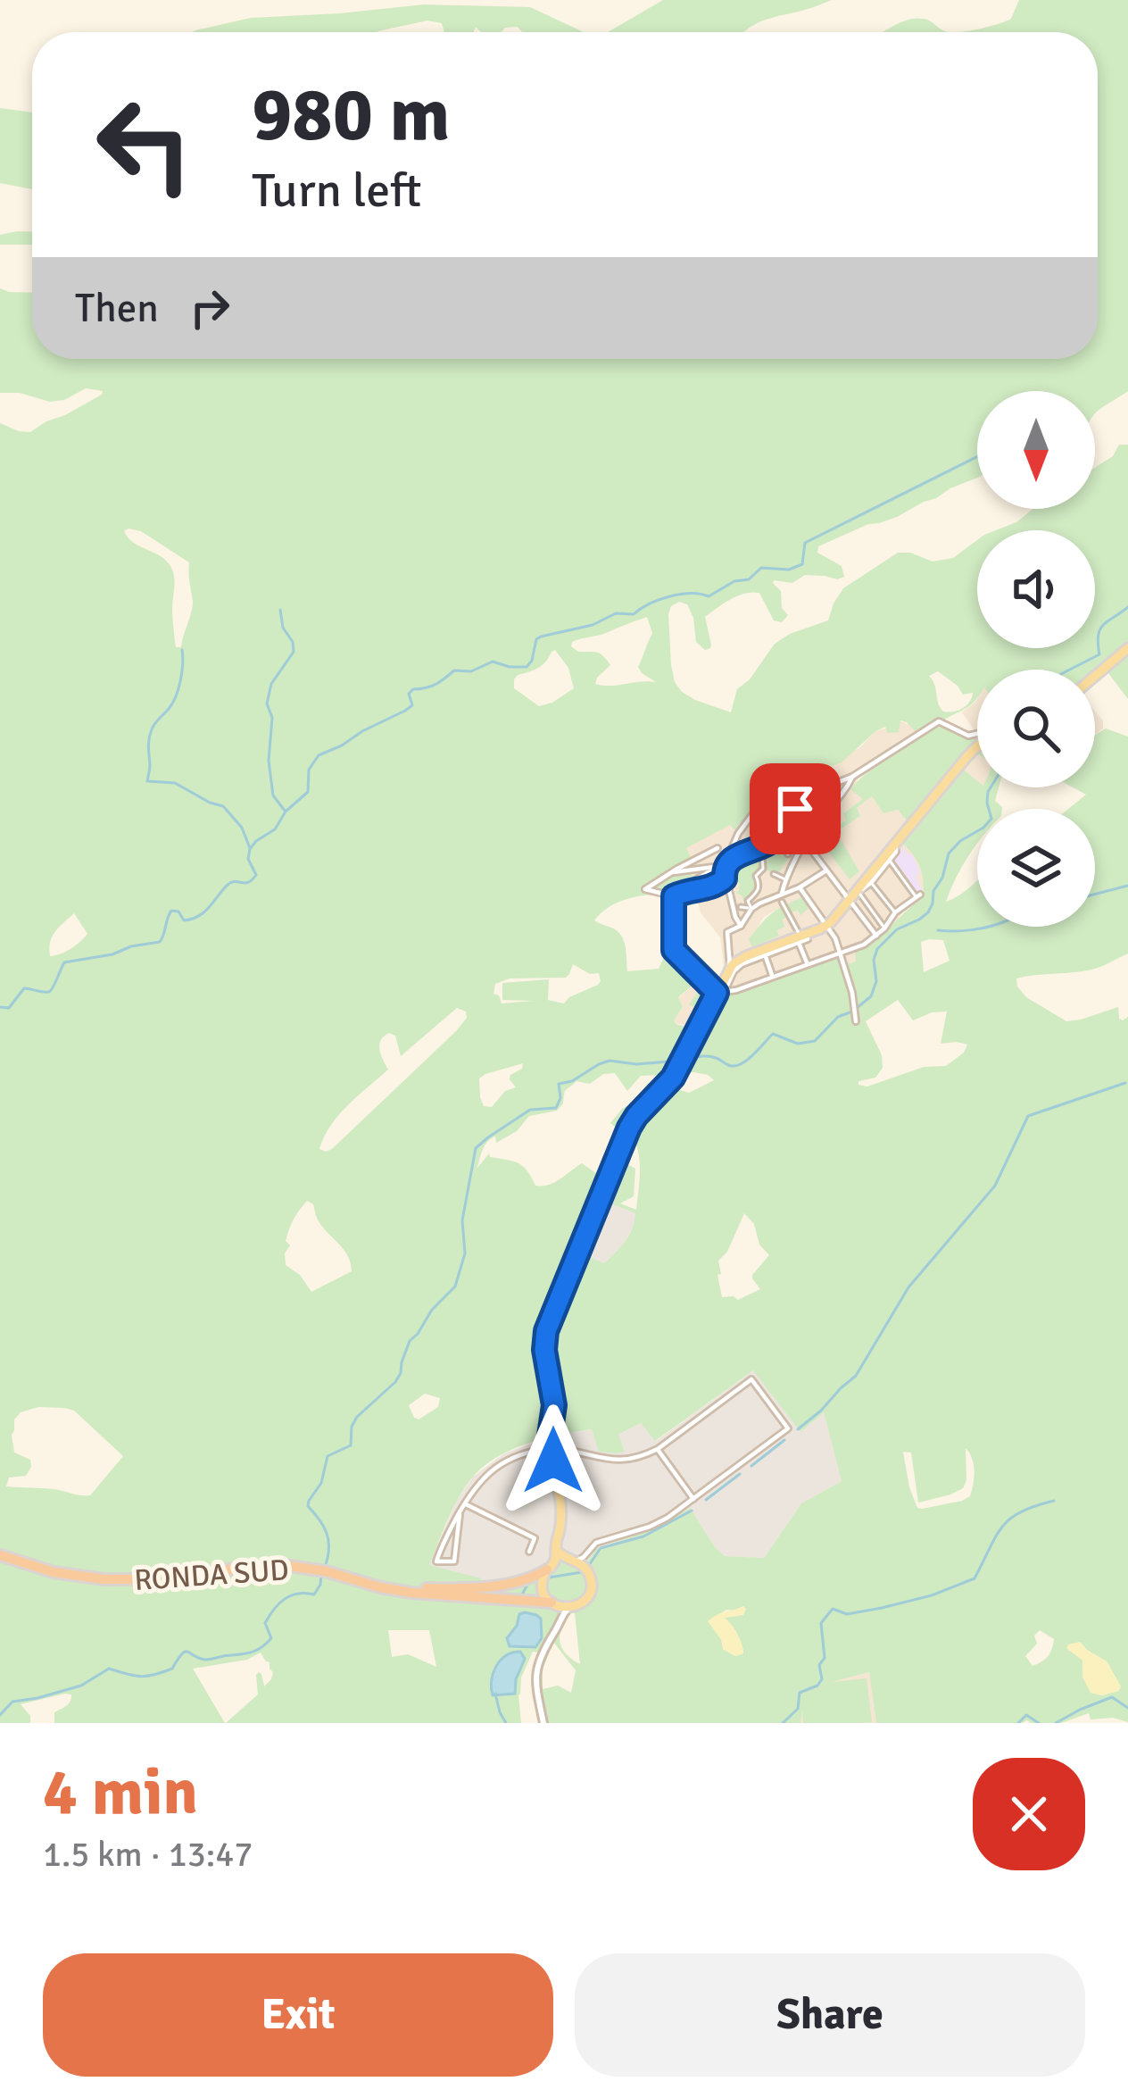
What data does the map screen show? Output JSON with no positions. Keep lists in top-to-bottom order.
{
  "streets": {
    "highway": ["RONDA SUD"]
  },
  "north": "bottom",
  "page": {
    "turn": ["980 m", "Turn left"],
    "then": "Then",
    "heading": ["4 min", "1.5 km · 13:47"],
    "buttons": ["Exit", "Share"]
  }
}
